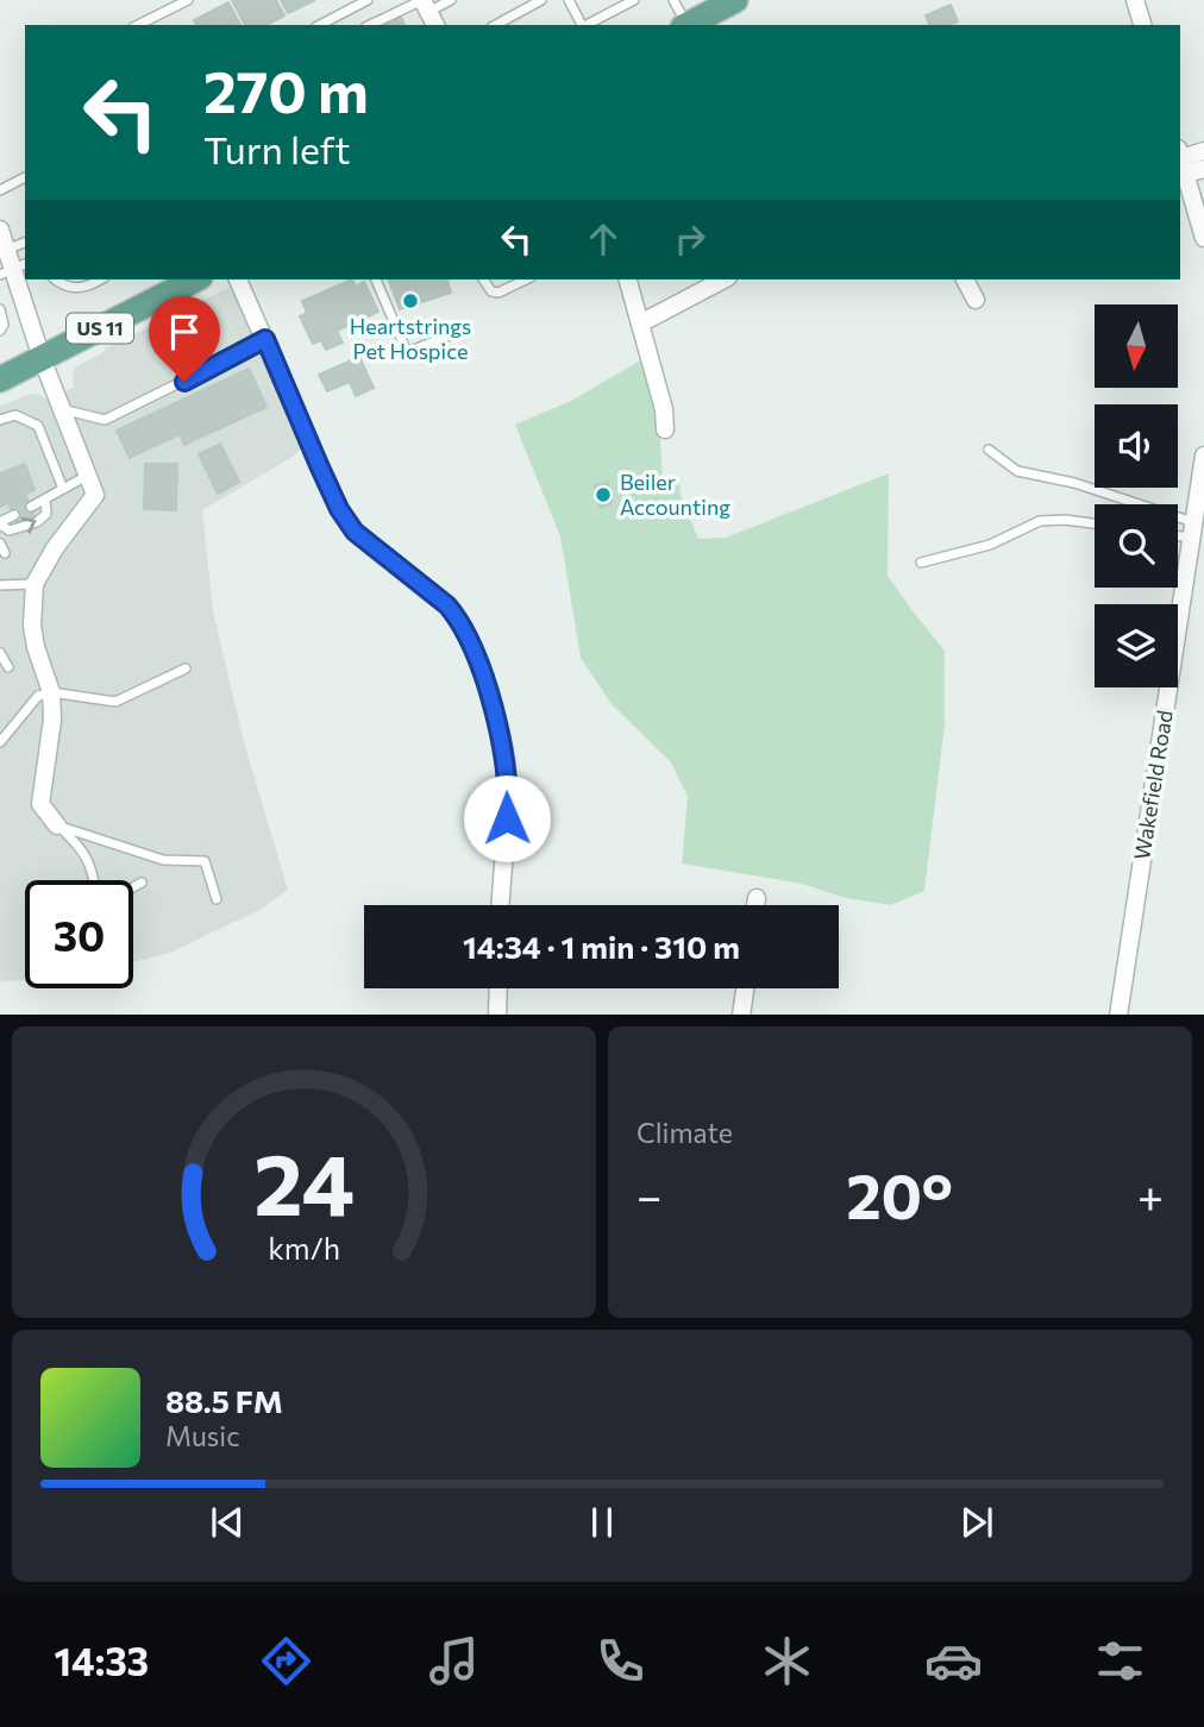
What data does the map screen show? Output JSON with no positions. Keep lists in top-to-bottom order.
{
  "streets": {
    "main road": ["US 11"],
    "street": ["Wakefield Road"]
  },
  "places": ["Heartstrings Pet Hospice", "Beiler Accounting"],
  "north": "bottom",
  "page": {
    "turn": ["270 m", "Turn left"],
    "limit": "30",
    "trip": "14:34 · 1 min · 310 m",
    "tile": "Climate",
    "heat": ["−", "20°", "+"],
    "song": ["88.5 FM", "Music"],
    "tabs": "14:33",
    "gauge": ["24", "km/h"]
  }
}
